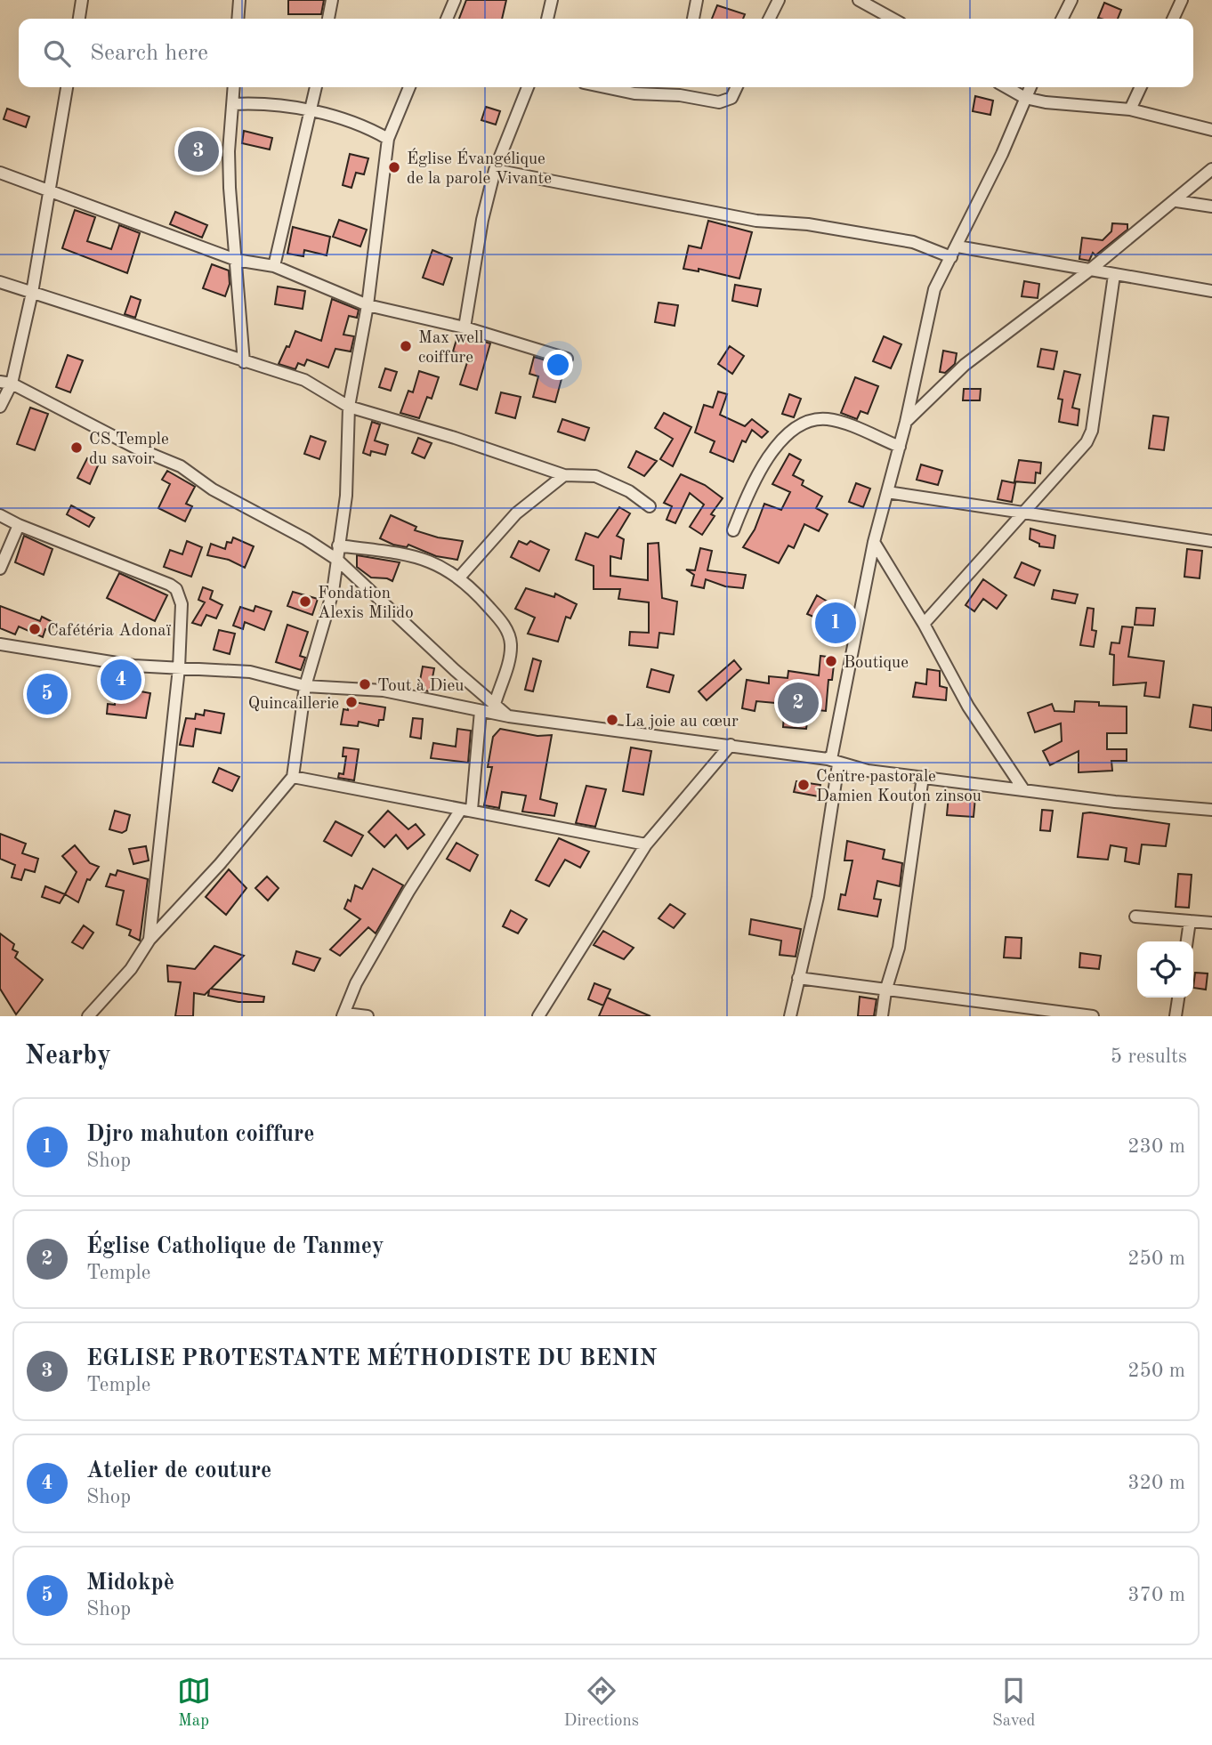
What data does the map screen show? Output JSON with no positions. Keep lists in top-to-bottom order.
{
  "places": [
    "Église Évangélique de la parole Vivante",
    "Max well coiffure",
    "CS Temple du savoir",
    "Fondation Alexis Milido",
    "Cafétéria Adonaï",
    "Boutique",
    "Tout à Dieu",
    "Quincaillerie",
    "La joie au cœur",
    "Centre pastorale Damien Kouton zinsou"
  ],
  "page": {
    "search": "Search here",
    "pins": [
      "3",
      "1",
      "4",
      "5",
      "2"
    ],
    "heading": ["Nearby", "5 results"],
    "list": [
      {
        "mark": "1",
        "name": "Djro mahuton coiffure",
        "note": "Shop",
        "value": "230 m"
      },
      {
        "mark": "2",
        "name": "Église Catholique de Tanmey",
        "note": "Temple",
        "value": "250 m"
      },
      {
        "mark": "3",
        "name": "EGLISE PROTESTANTE MÉTHODISTE DU BENIN",
        "note": "Temple",
        "value": "250 m"
      },
      {
        "mark": "4",
        "name": "Atelier de couture",
        "note": "Shop",
        "value": "320 m"
      },
      {
        "mark": "5",
        "name": "Midokpè",
        "note": "Shop",
        "value": "370 m"
      }
    ],
    "nav": ["Map", "Directions", "Saved"]
  }
}
